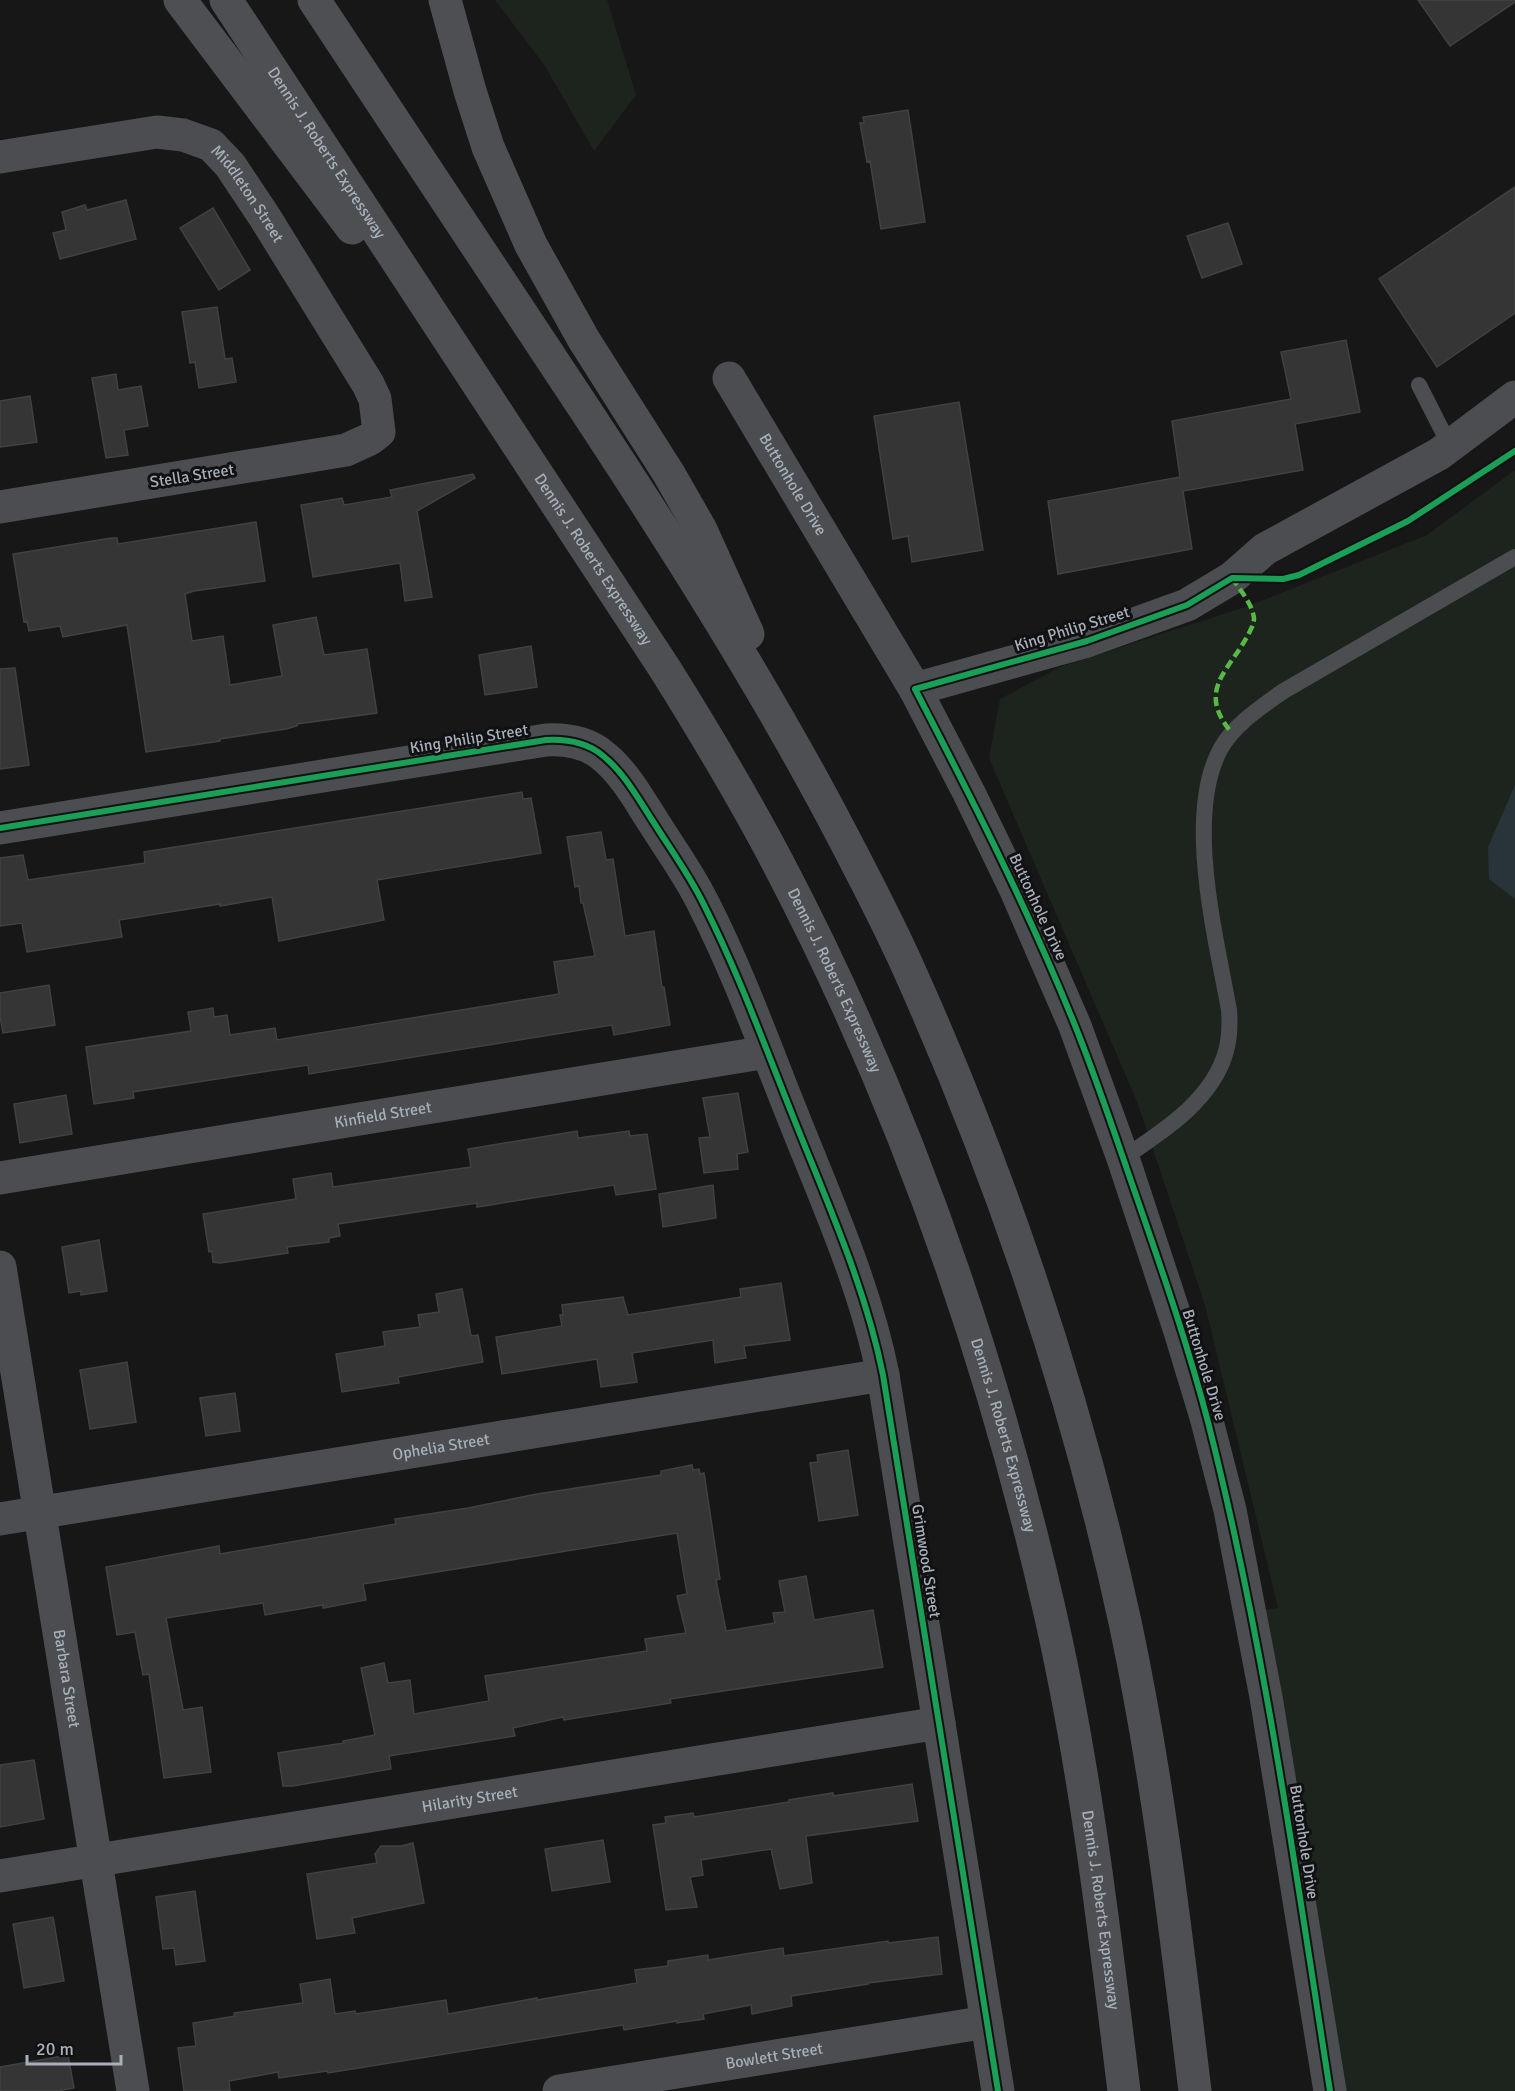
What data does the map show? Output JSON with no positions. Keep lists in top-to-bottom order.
{
  "streets": {
    "highway": ["Dennis J. Roberts Expressway"],
    "street": [
      "Middleton Street",
      "Stella Street",
      "Buttonhole Drive",
      "King Philip Street",
      "Kinfield Street",
      "Ophelia Street",
      "Grimwood Street",
      "Barbara Street",
      "Hilarity Street",
      "Bowlett Street"
    ]
  },
  "crossings": [
    ["Middleton Street", "Stella Street"],
    ["Buttonhole Drive", "King Philip Street"],
    ["King Philip Street", "Kinfield Street"],
    ["King Philip Street", "Grimwood Street"],
    ["Kinfield Street", "Grimwood Street"],
    ["Ophelia Street", "Grimwood Street"],
    ["Ophelia Street", "Barbara Street"],
    ["Grimwood Street", "Hilarity Street"],
    ["Grimwood Street", "Bowlett Street"],
    ["Barbara Street", "Hilarity Street"]
  ],
  "scale_bar": "20 m"
}
